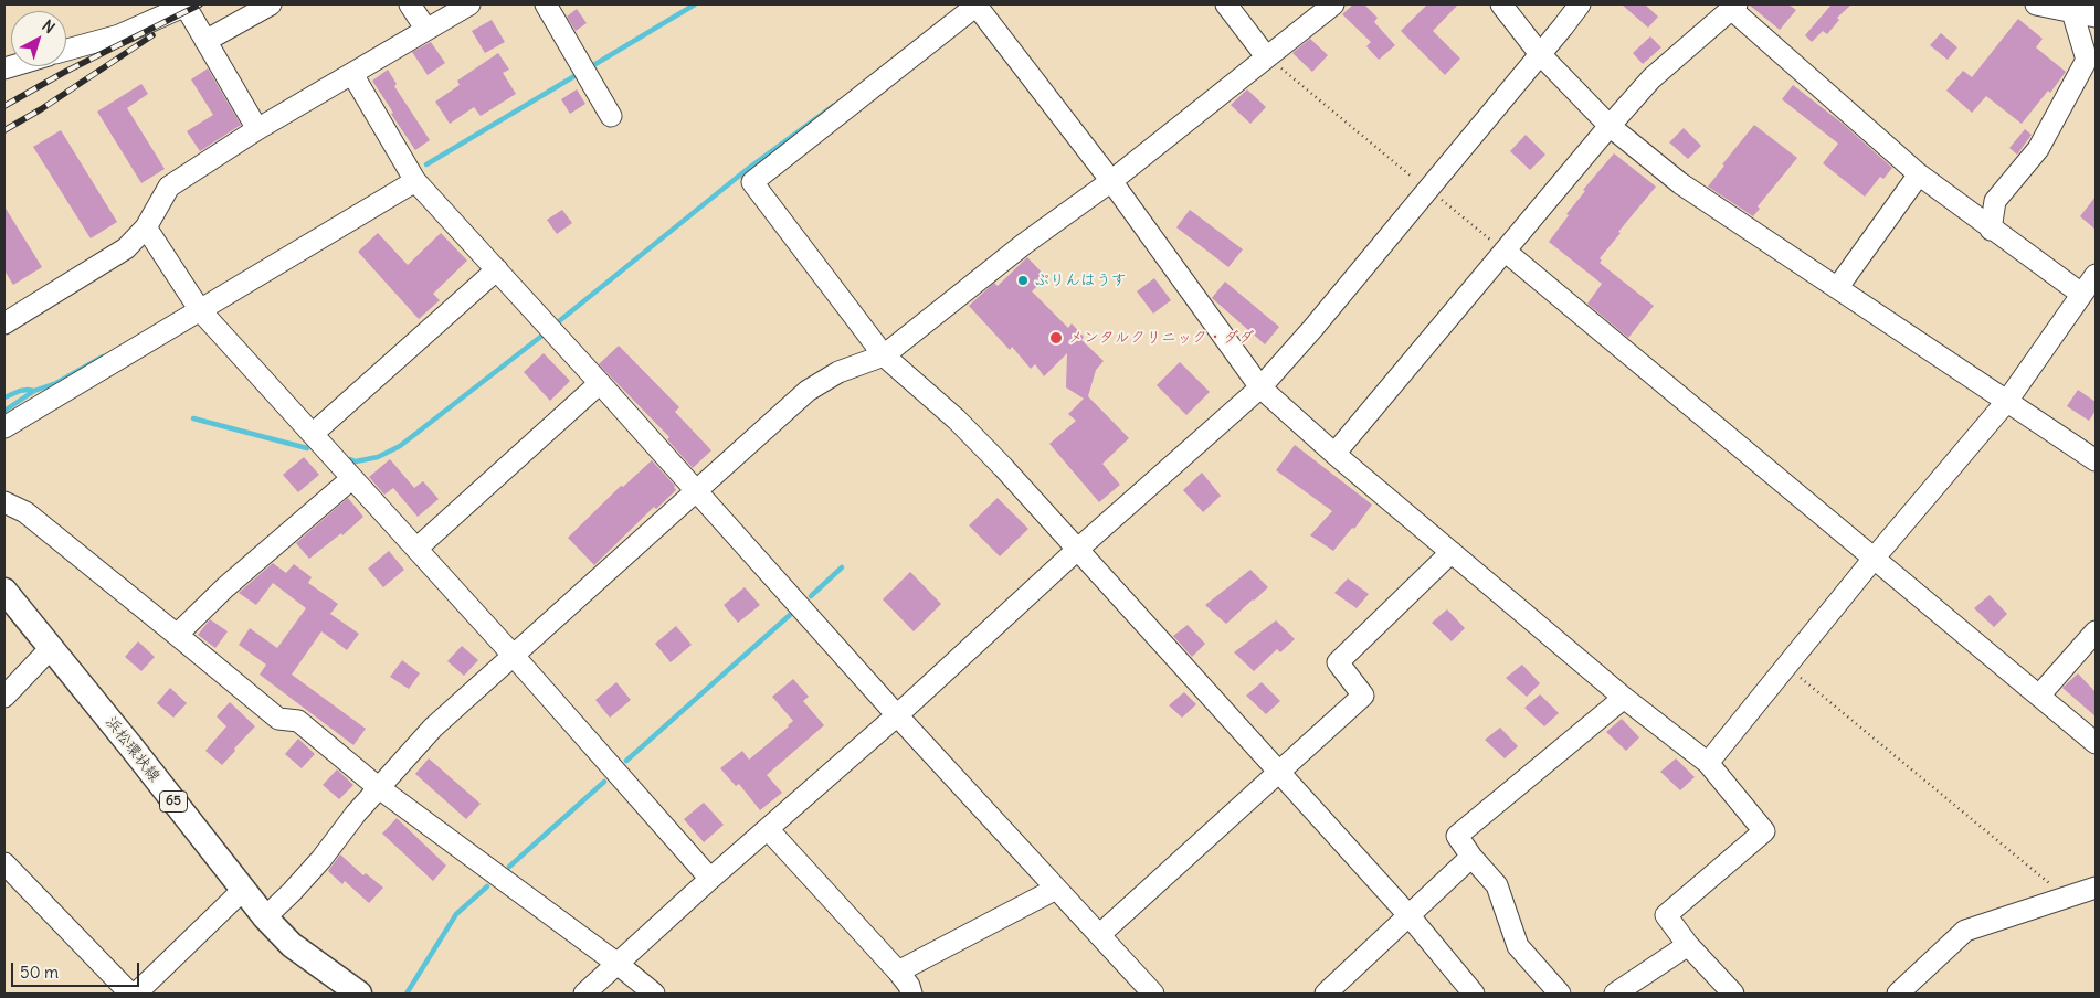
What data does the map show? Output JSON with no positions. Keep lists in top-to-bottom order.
{
  "streets": {
    "main road": ["浜松環状線", "65"]
  },
  "places": ["ぷりんはうす", "メンタルクリニック・ダダ"],
  "scale_bar": "50 m",
  "north": "top right"
}
